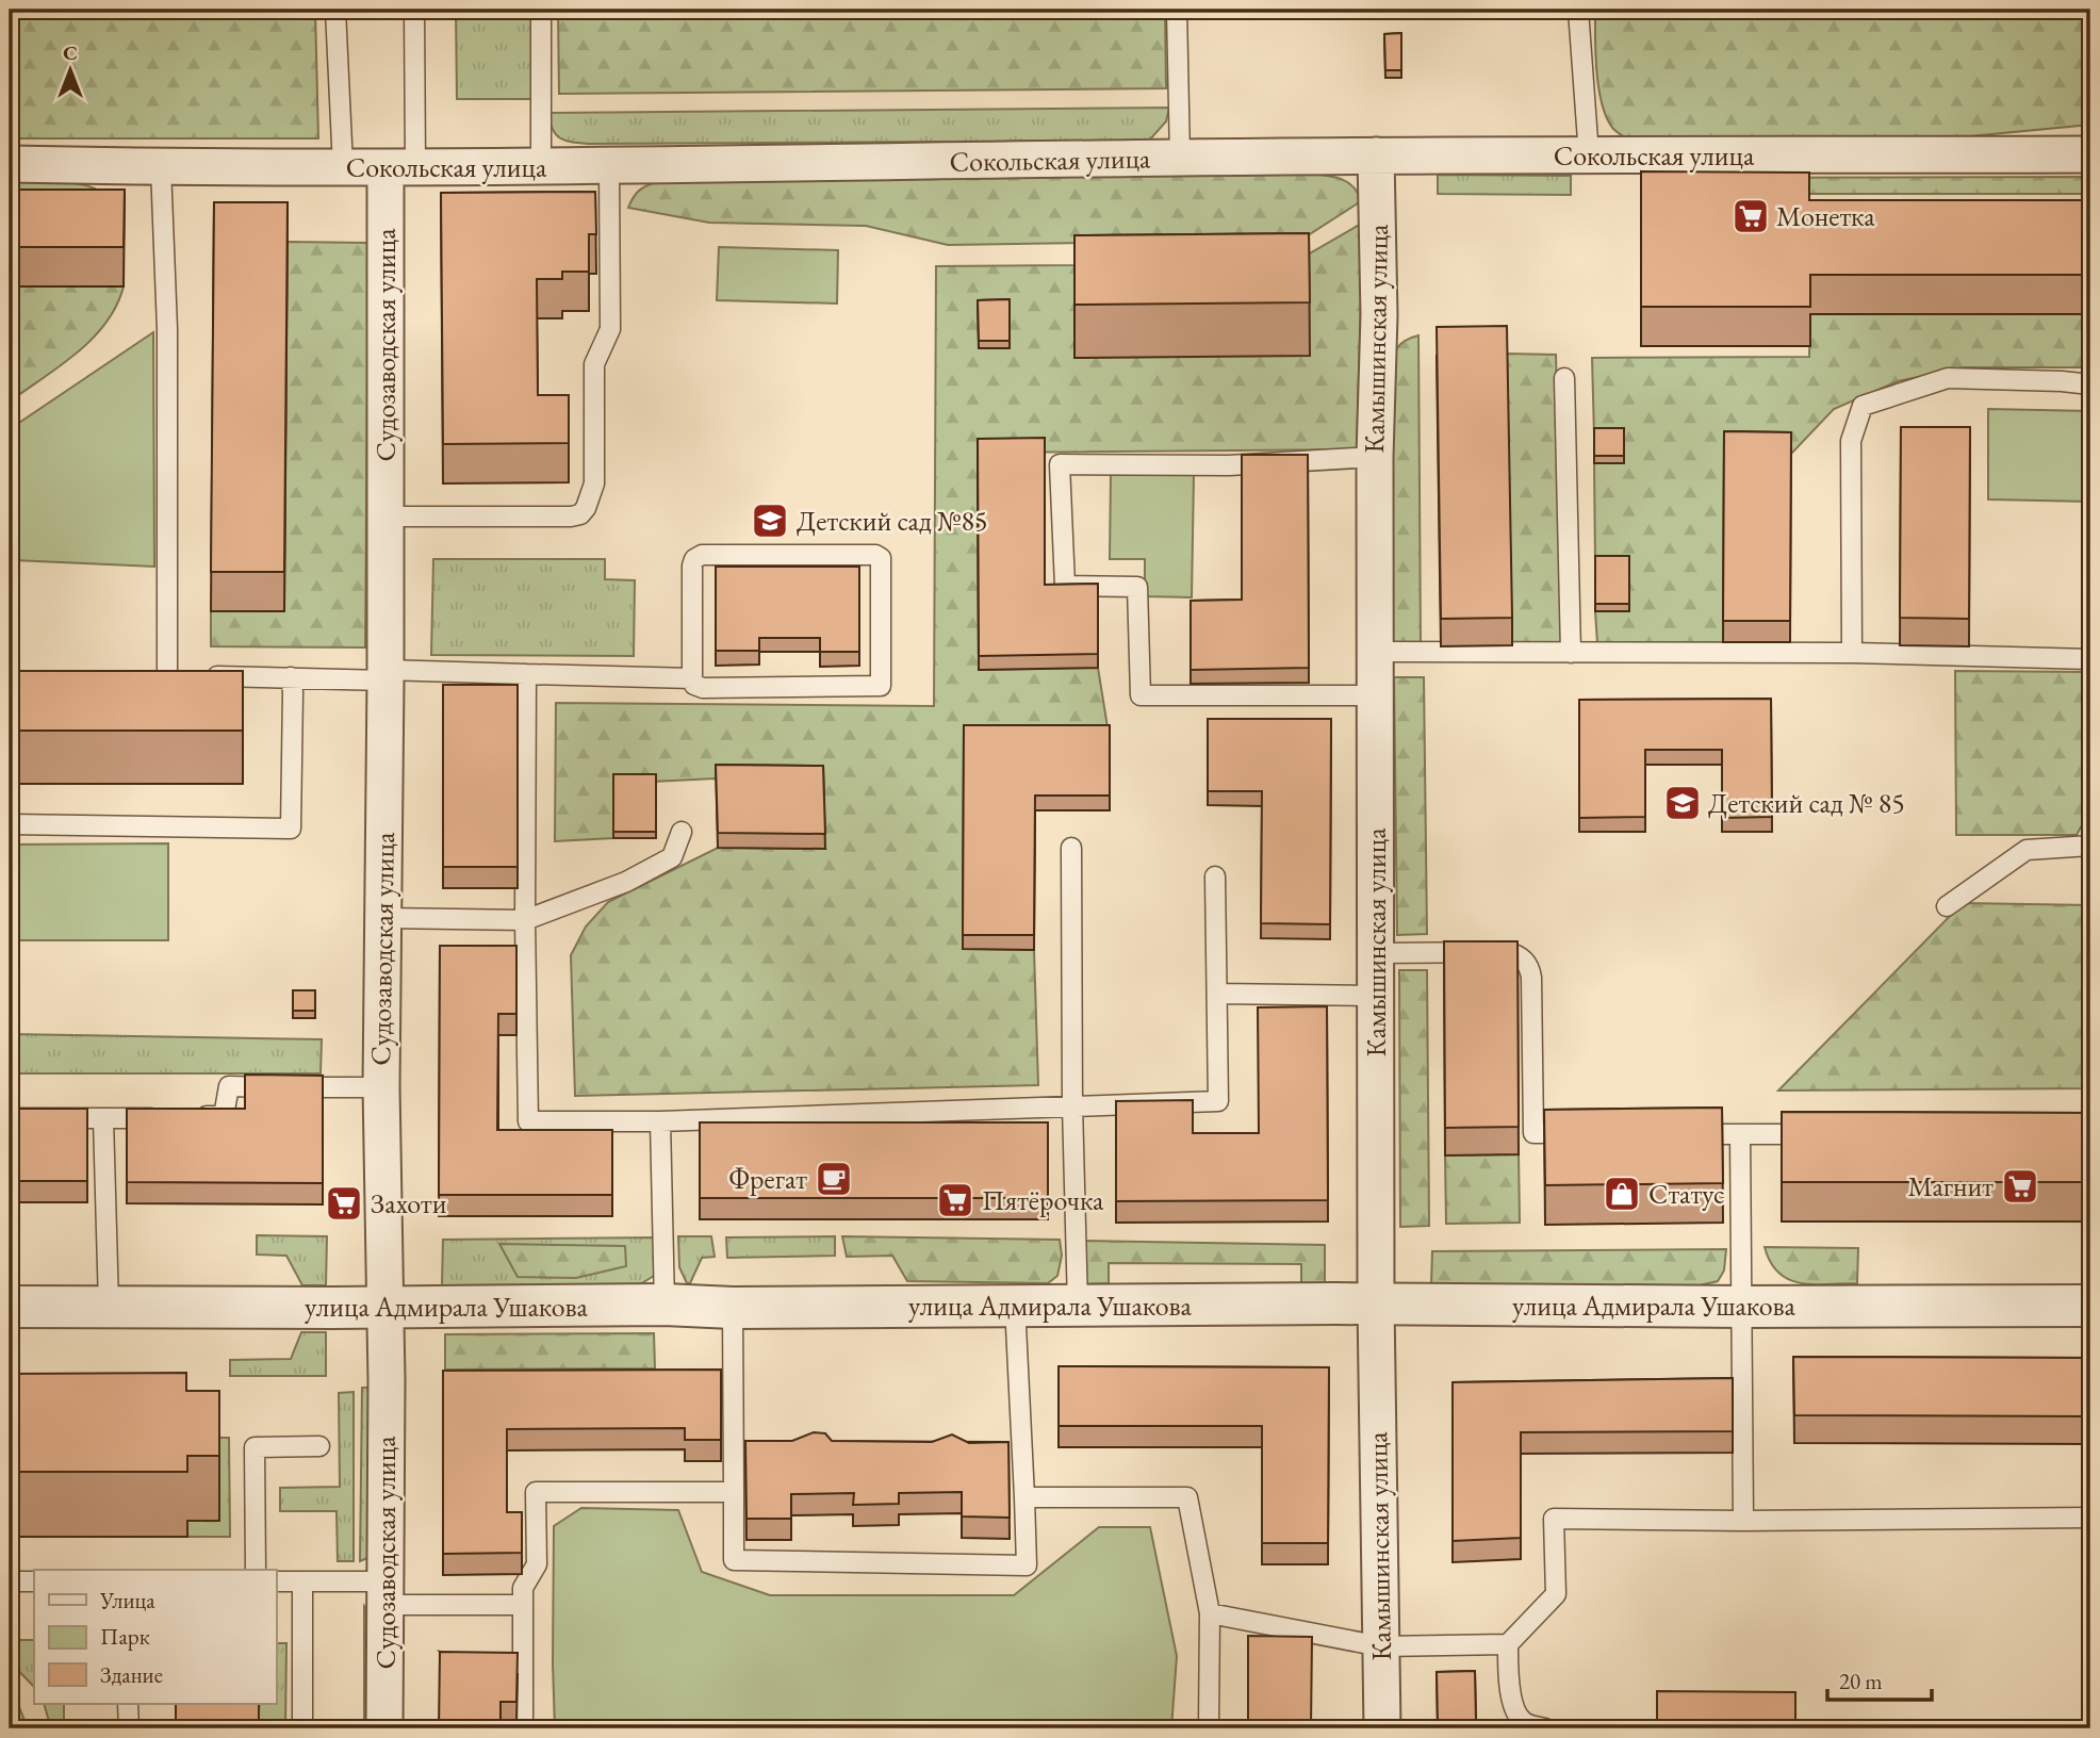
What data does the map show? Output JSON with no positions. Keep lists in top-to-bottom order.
{
  "streets": {
    "street": [
      "Сокольская улица",
      "Камышинская улица",
      "Судозаводская улица",
      "улица Адмирала Ушакова"
    ]
  },
  "crossings": [
    ["Сокольская улица", "Камышинская улица"],
    ["Сокольская улица", "Судозаводская улица"],
    ["Камышинская улица", "улица Адмирала Ушакова"],
    ["Судозаводская улица", "улица Адмирала Ушакова"]
  ],
  "places": {
    "supermarket": [
      "Монетка",
      "Магнит",
      "Пятёрочка",
      "Захоти"
    ],
    "school or university": ["Детский сад №85", "Детский сад № 85"],
    "cafe": ["Фрегат"],
    "shop": ["Статус"]
  },
  "legend": ["Улица", "Парк", "Здание"],
  "scale_bar": "20 m",
  "north": "top"
}
